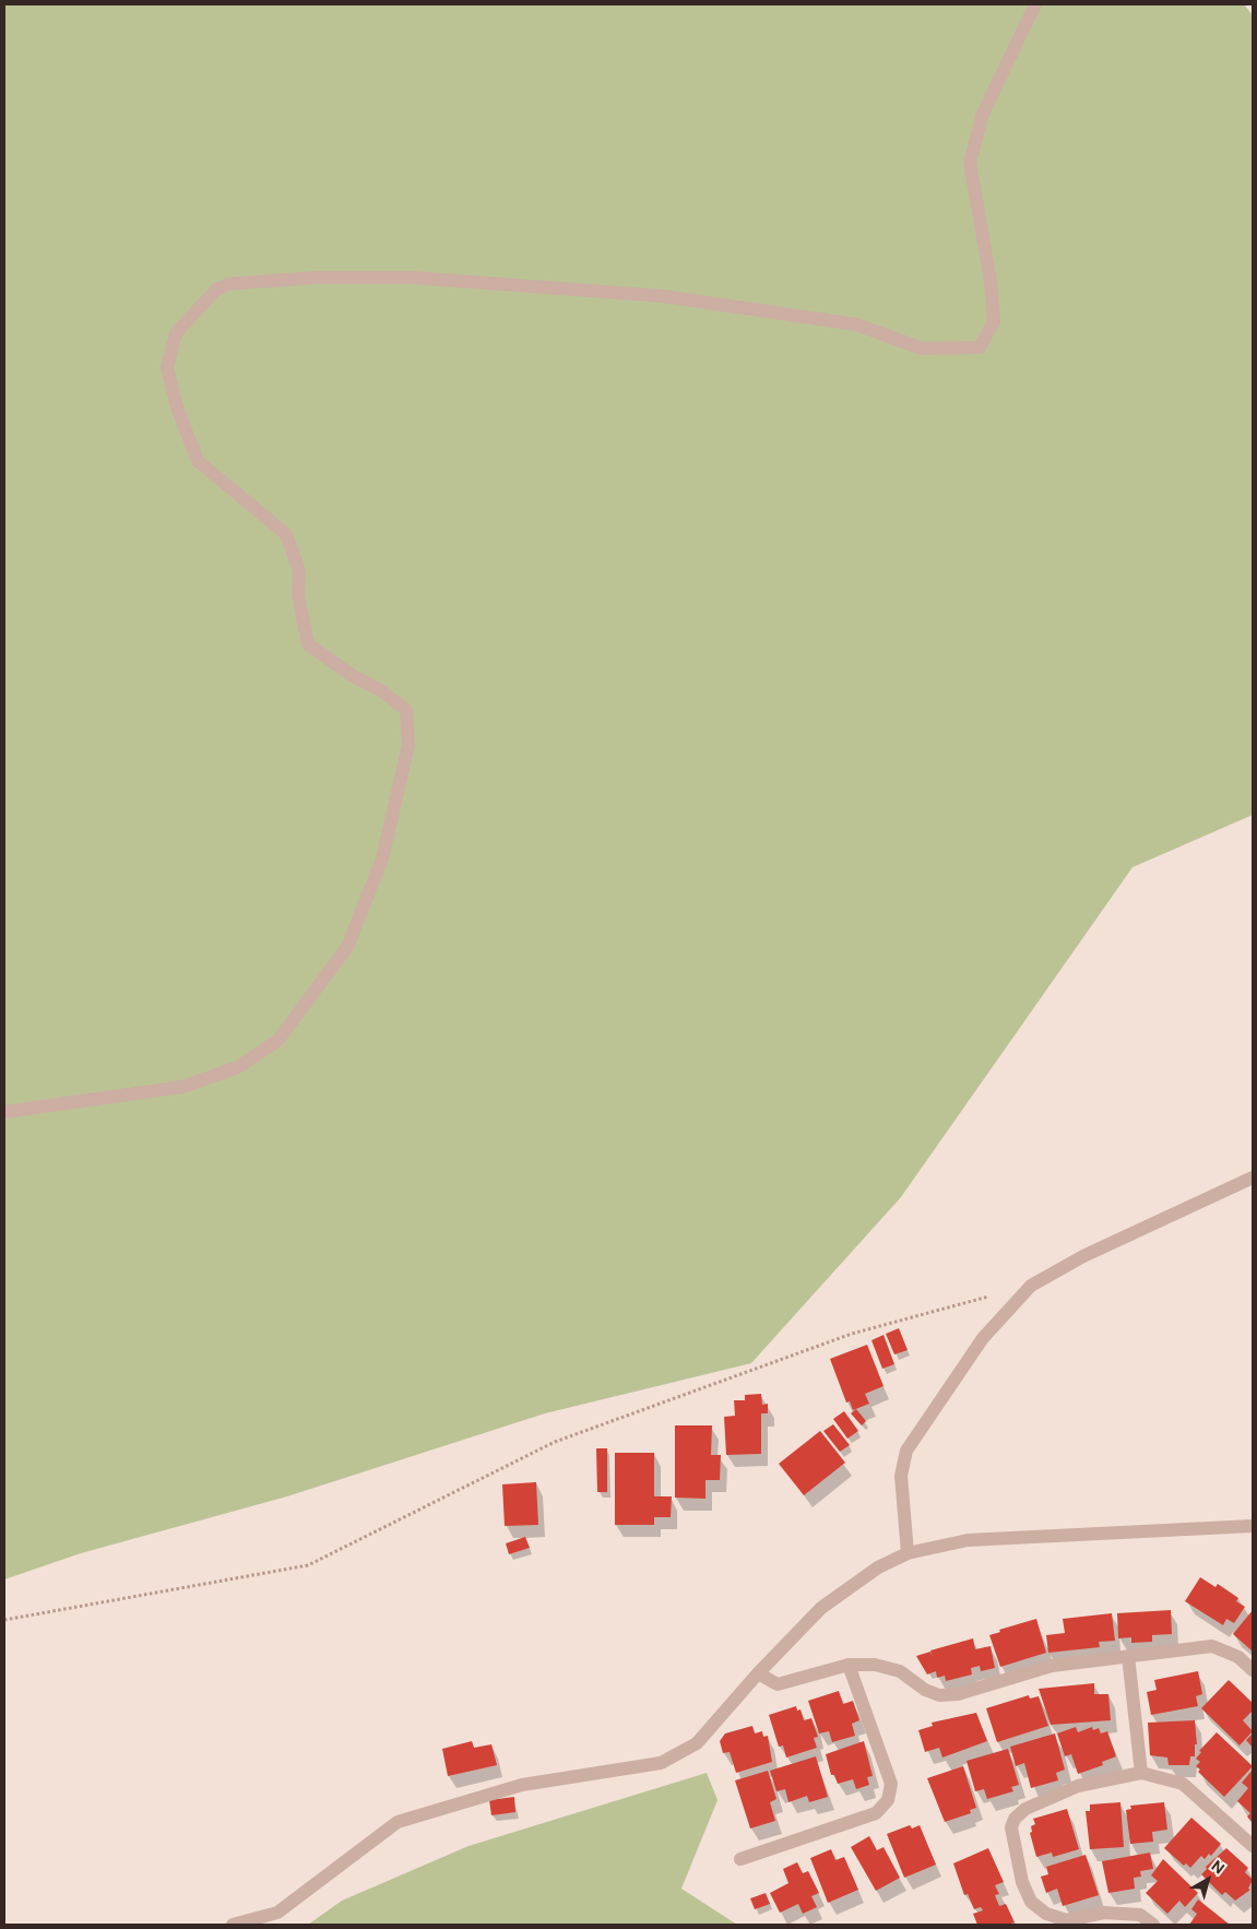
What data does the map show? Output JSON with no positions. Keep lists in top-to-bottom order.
{
  "north": "top right"
}
